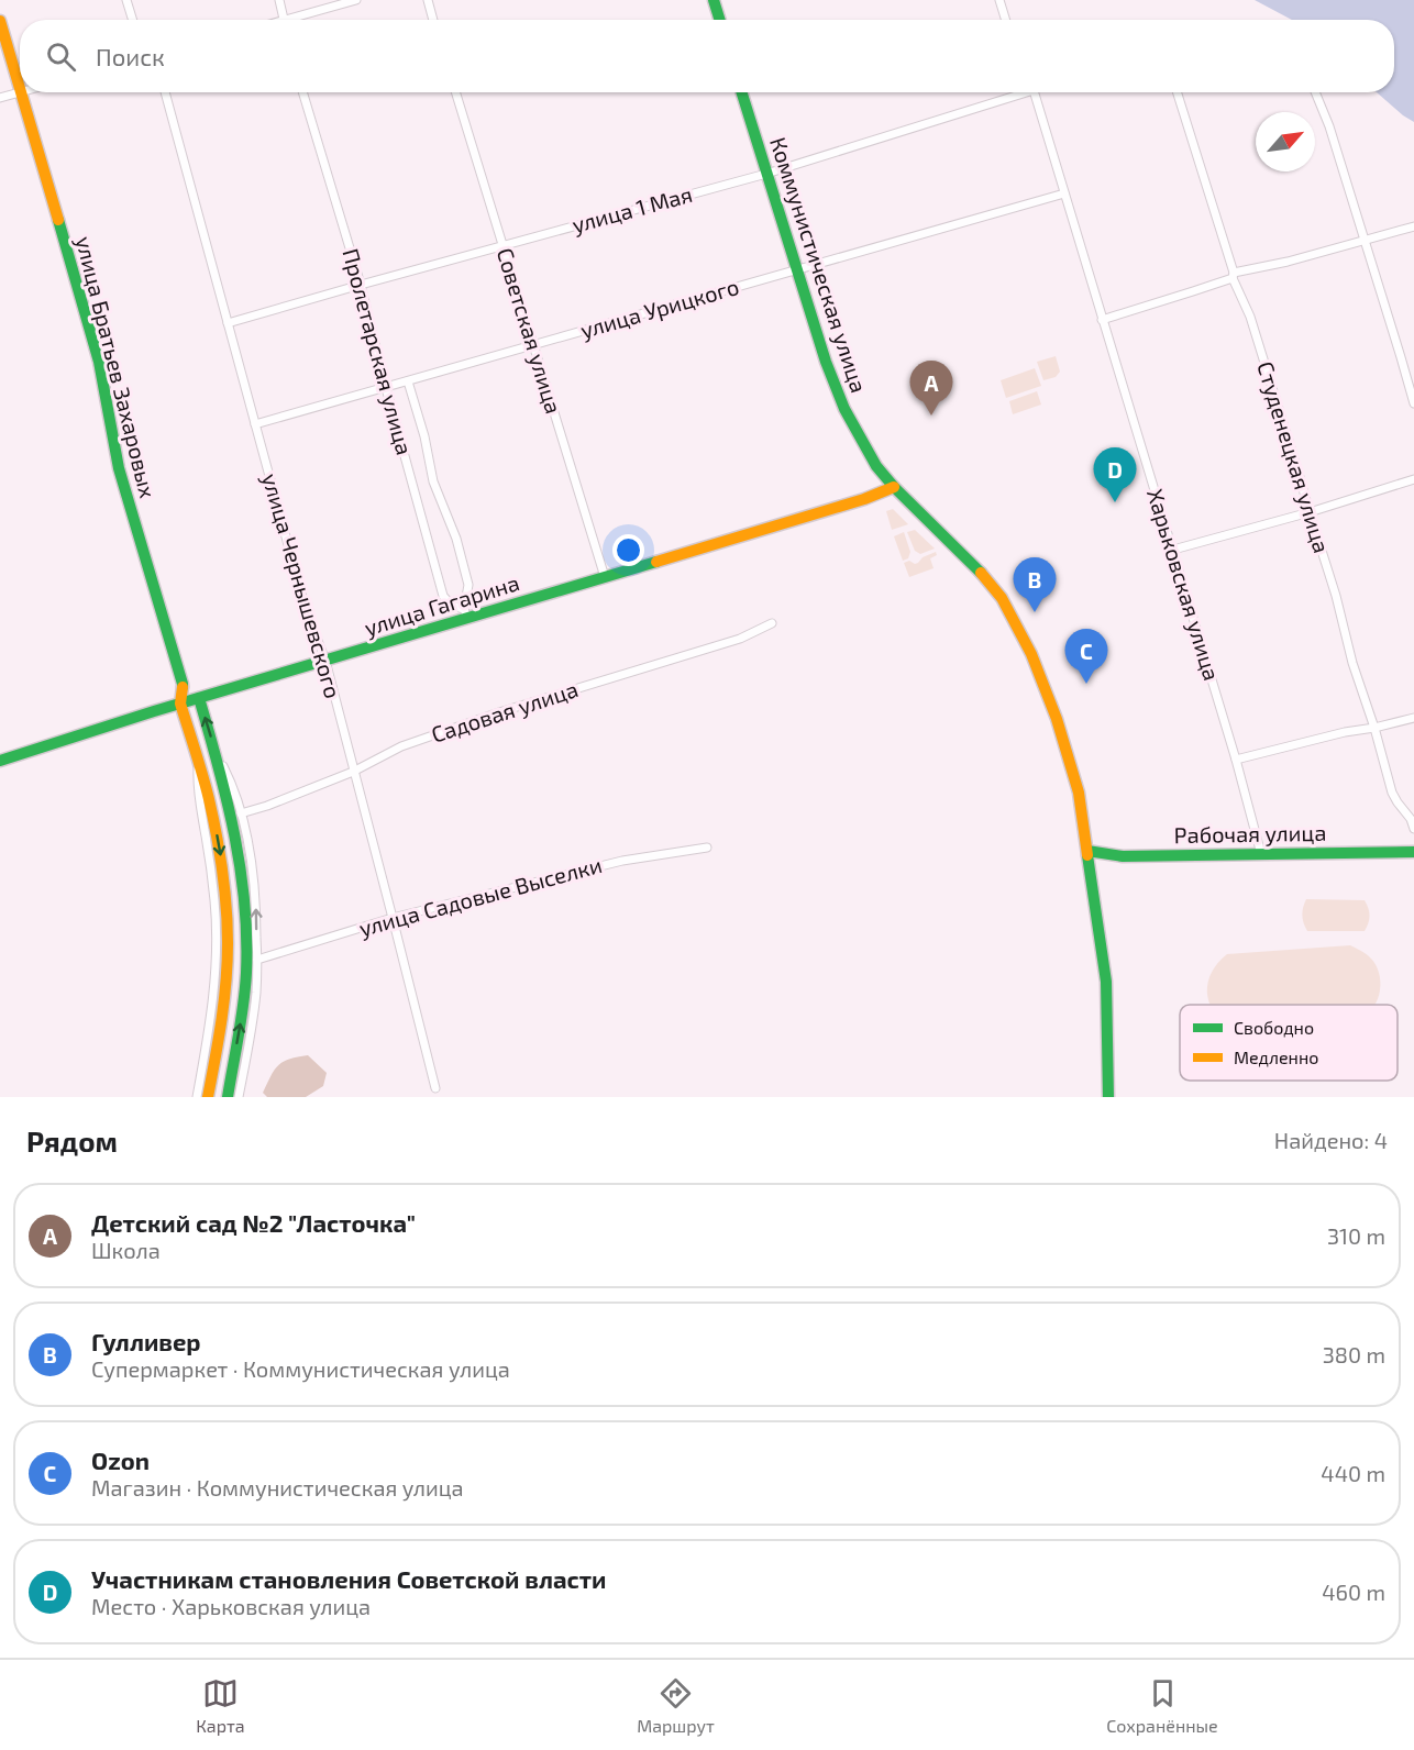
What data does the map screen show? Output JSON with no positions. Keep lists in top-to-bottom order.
{
  "streets": {
    "main road": [
      "Коммунистическая улица",
      "улица Братьев Захаровых",
      "улица Гагарина",
      "Рабочая улица"
    ],
    "street": [
      "улица 1 Мая",
      "улица Урицкого",
      "Советская улица",
      "Пролетарская улица",
      "Студенецкая улица",
      "Харьковская улица",
      "улица Чернышевского",
      "Садовая улица",
      "улица Садовые Выселки"
    ]
  },
  "crossings": [
    ["улица 1 Мая", "Коммунистическая улица"],
    ["улица 1 Мая", "Советская улица"],
    ["улица 1 Мая", "Пролетарская улица"],
    ["улица 1 Мая", "улица Чернышевского"],
    ["Коммунистическая улица", "улица Урицкого"],
    ["Коммунистическая улица", "улица Гагарина"],
    ["Коммунистическая улица", "Рабочая улица"],
    ["улица Урицкого", "Советская улица"],
    ["улица Урицкого", "Пролетарская улица"],
    ["улица Урицкого", "Харьковская улица"],
    ["улица Урицкого", "улица Чернышевского"],
    ["Советская улица", "улица Гагарина"],
    ["Пролетарская улица", "улица Гагарина"],
    ["улица Братьев Захаровых", "улица Гагарина"],
    ["Харьковская улица", "Рабочая улица"],
    ["улица Чернышевского", "улица Гагарина"],
    ["улица Чернышевского", "Садовая улица"],
    ["улица Чернышевского", "улица Садовые Выселки"]
  ],
  "legend": ["Свободно", "Медленно"],
  "north": "top right",
  "page": {
    "search": "Поиск",
    "pins": [
      "A",
      "D",
      "B",
      "C"
    ],
    "heading": ["Рядом", "Найдено: 4"],
    "list": [
      {
        "mark": "A",
        "name": "Детский сад №2 \"Ласточка\"",
        "note": "Школа",
        "value": "310 m"
      },
      {
        "mark": "B",
        "name": "Гулливер",
        "note": "Супермаркет · Коммунистическая улица",
        "value": "380 m"
      },
      {
        "mark": "C",
        "name": "Ozon",
        "note": "Магазин · Коммунистическая улица",
        "value": "440 m"
      },
      {
        "mark": "D",
        "name": "Участникам становления Советской власти",
        "note": "Место · Харьковская улица",
        "value": "460 m"
      }
    ],
    "nav": ["Карта", "Маршрут", "Сохранённые"]
  }
}
